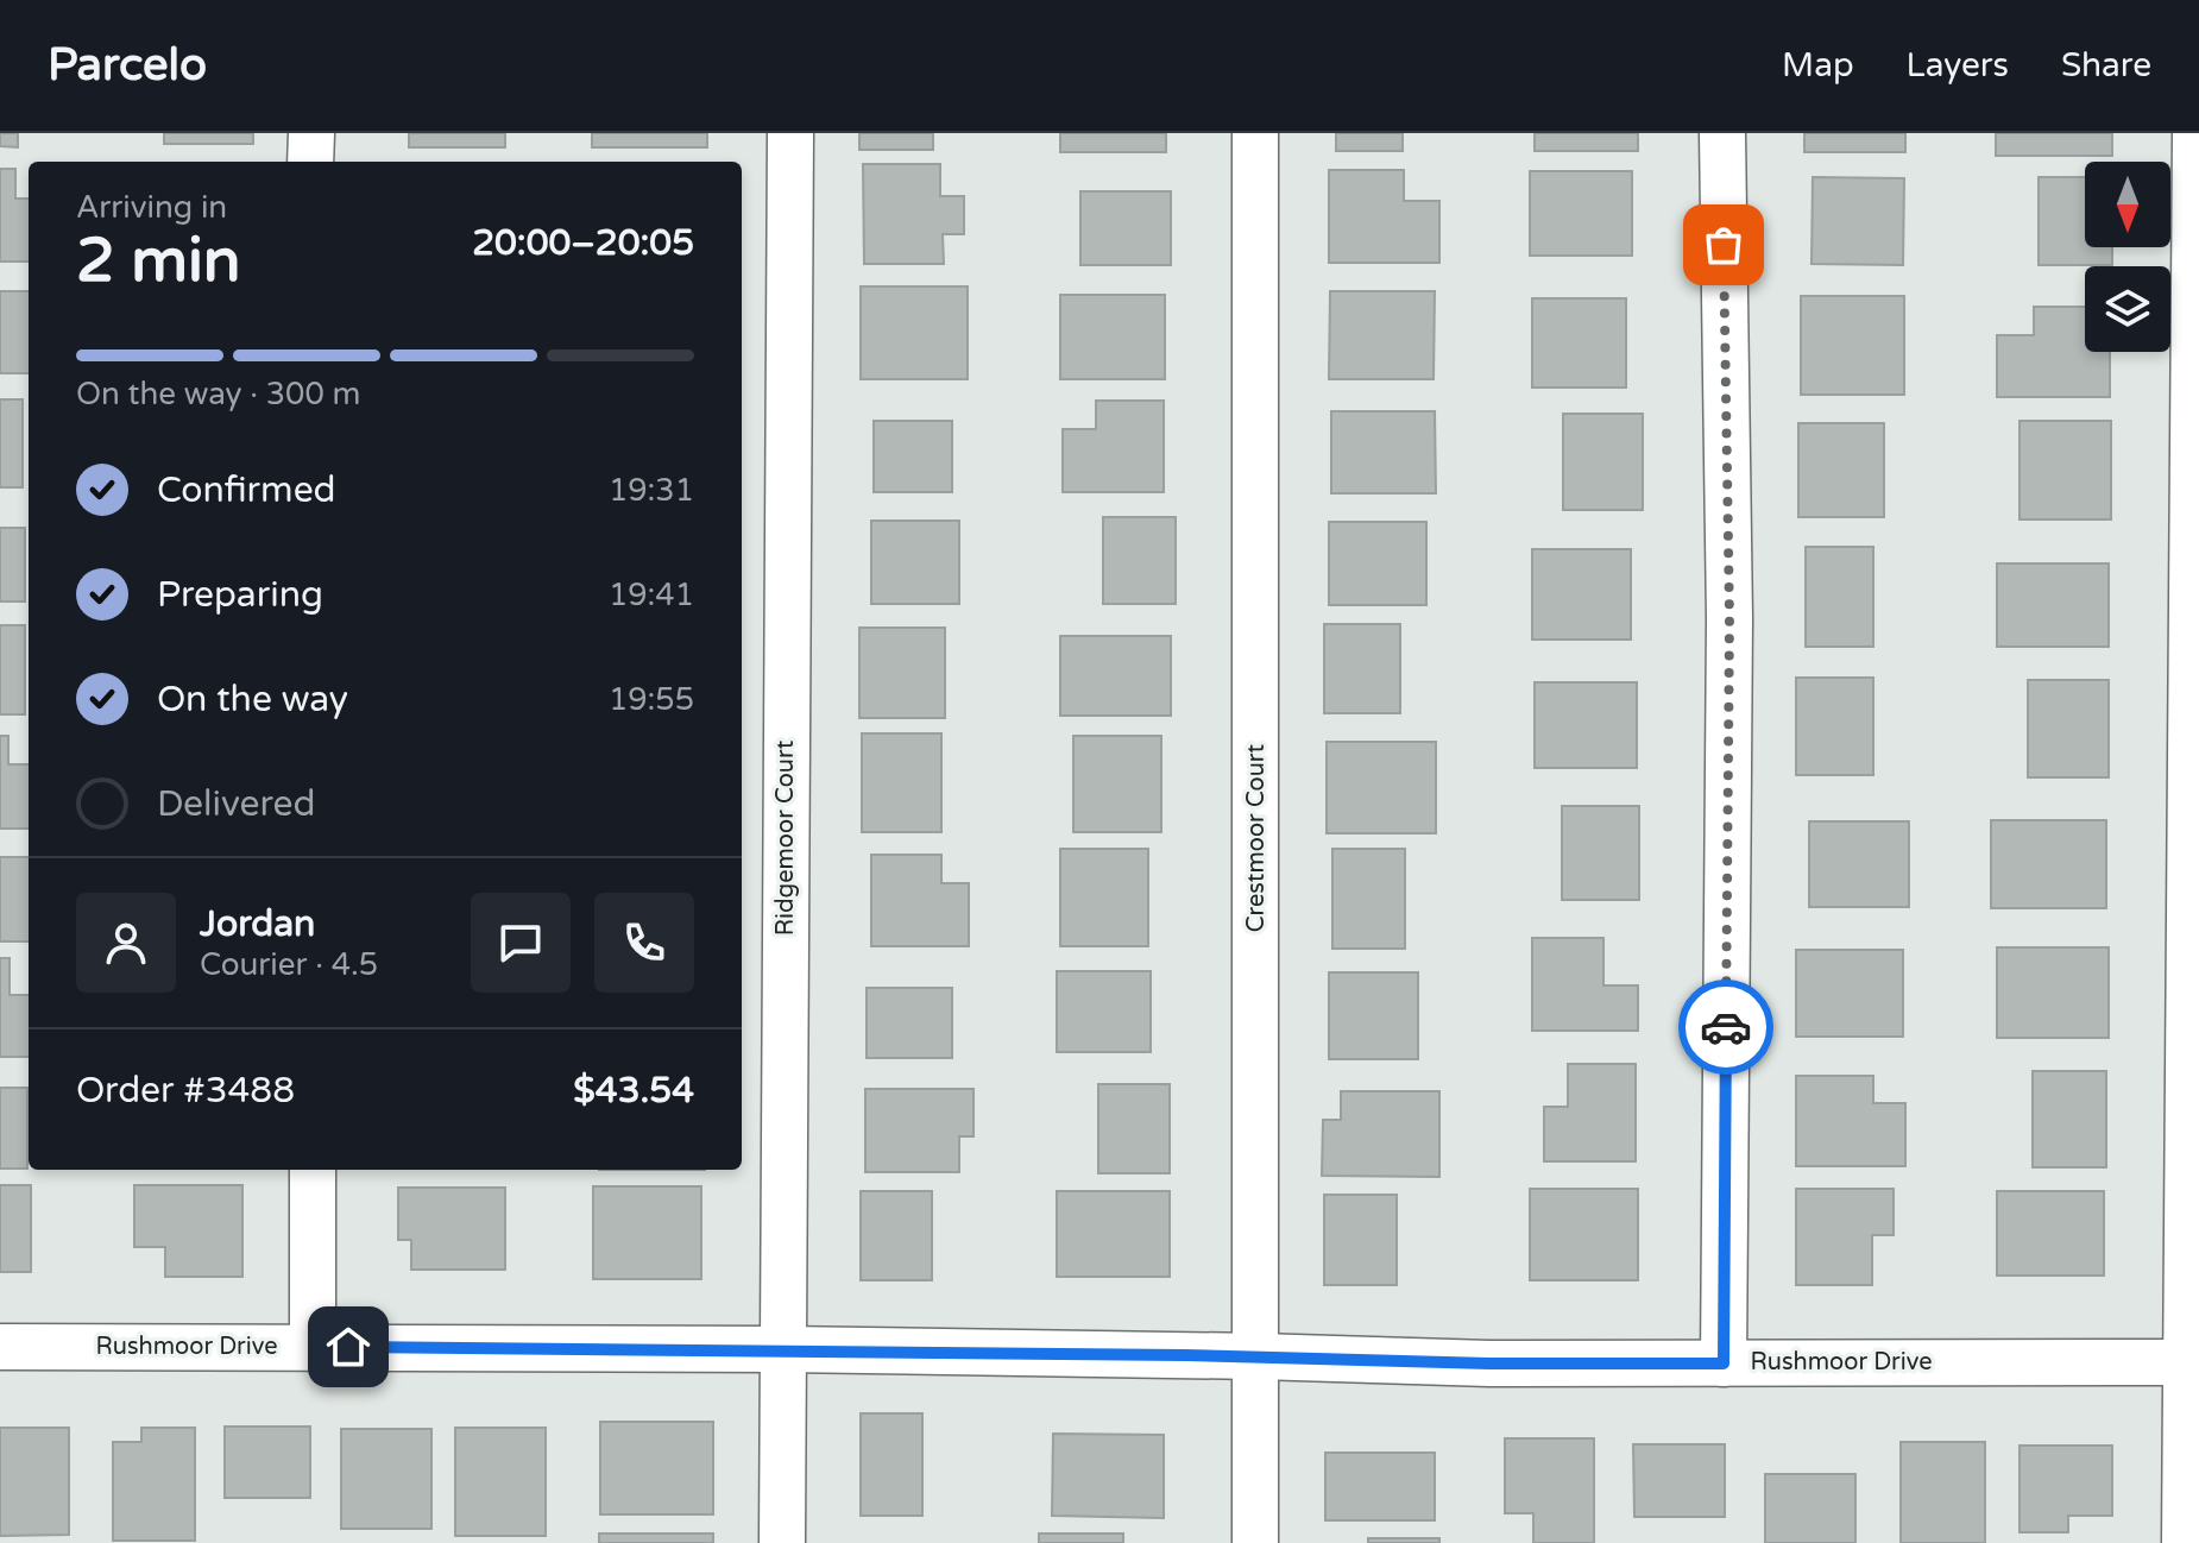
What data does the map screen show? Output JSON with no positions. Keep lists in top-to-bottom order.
{
  "streets": {
    "street": ["Ridgemoor Court", "Crestmoor Court", "Rushmoor Drive"]
  },
  "crossings": [
    ["Ridgemoor Court", "Rushmoor Drive"],
    ["Crestmoor Court", "Rushmoor Drive"]
  ],
  "north": "bottom",
  "page": {
    "header": "Parcelo",
    "nav": ["Map", "Layers", "Share"],
    "heading": ["2 min", "Arriving in", "20:00–20:05"],
    "panel": [
      "Jordan",
      "Courier · 4.5",
      "Order #3488",
      "$43.54"
    ],
    "bar": "On the way · 300 m",
    "list": [
      ["Confirmed", "19:31"],
      ["Preparing", "19:41"],
      ["On the way", "19:55"],
      "Delivered"
    ]
  }
}
